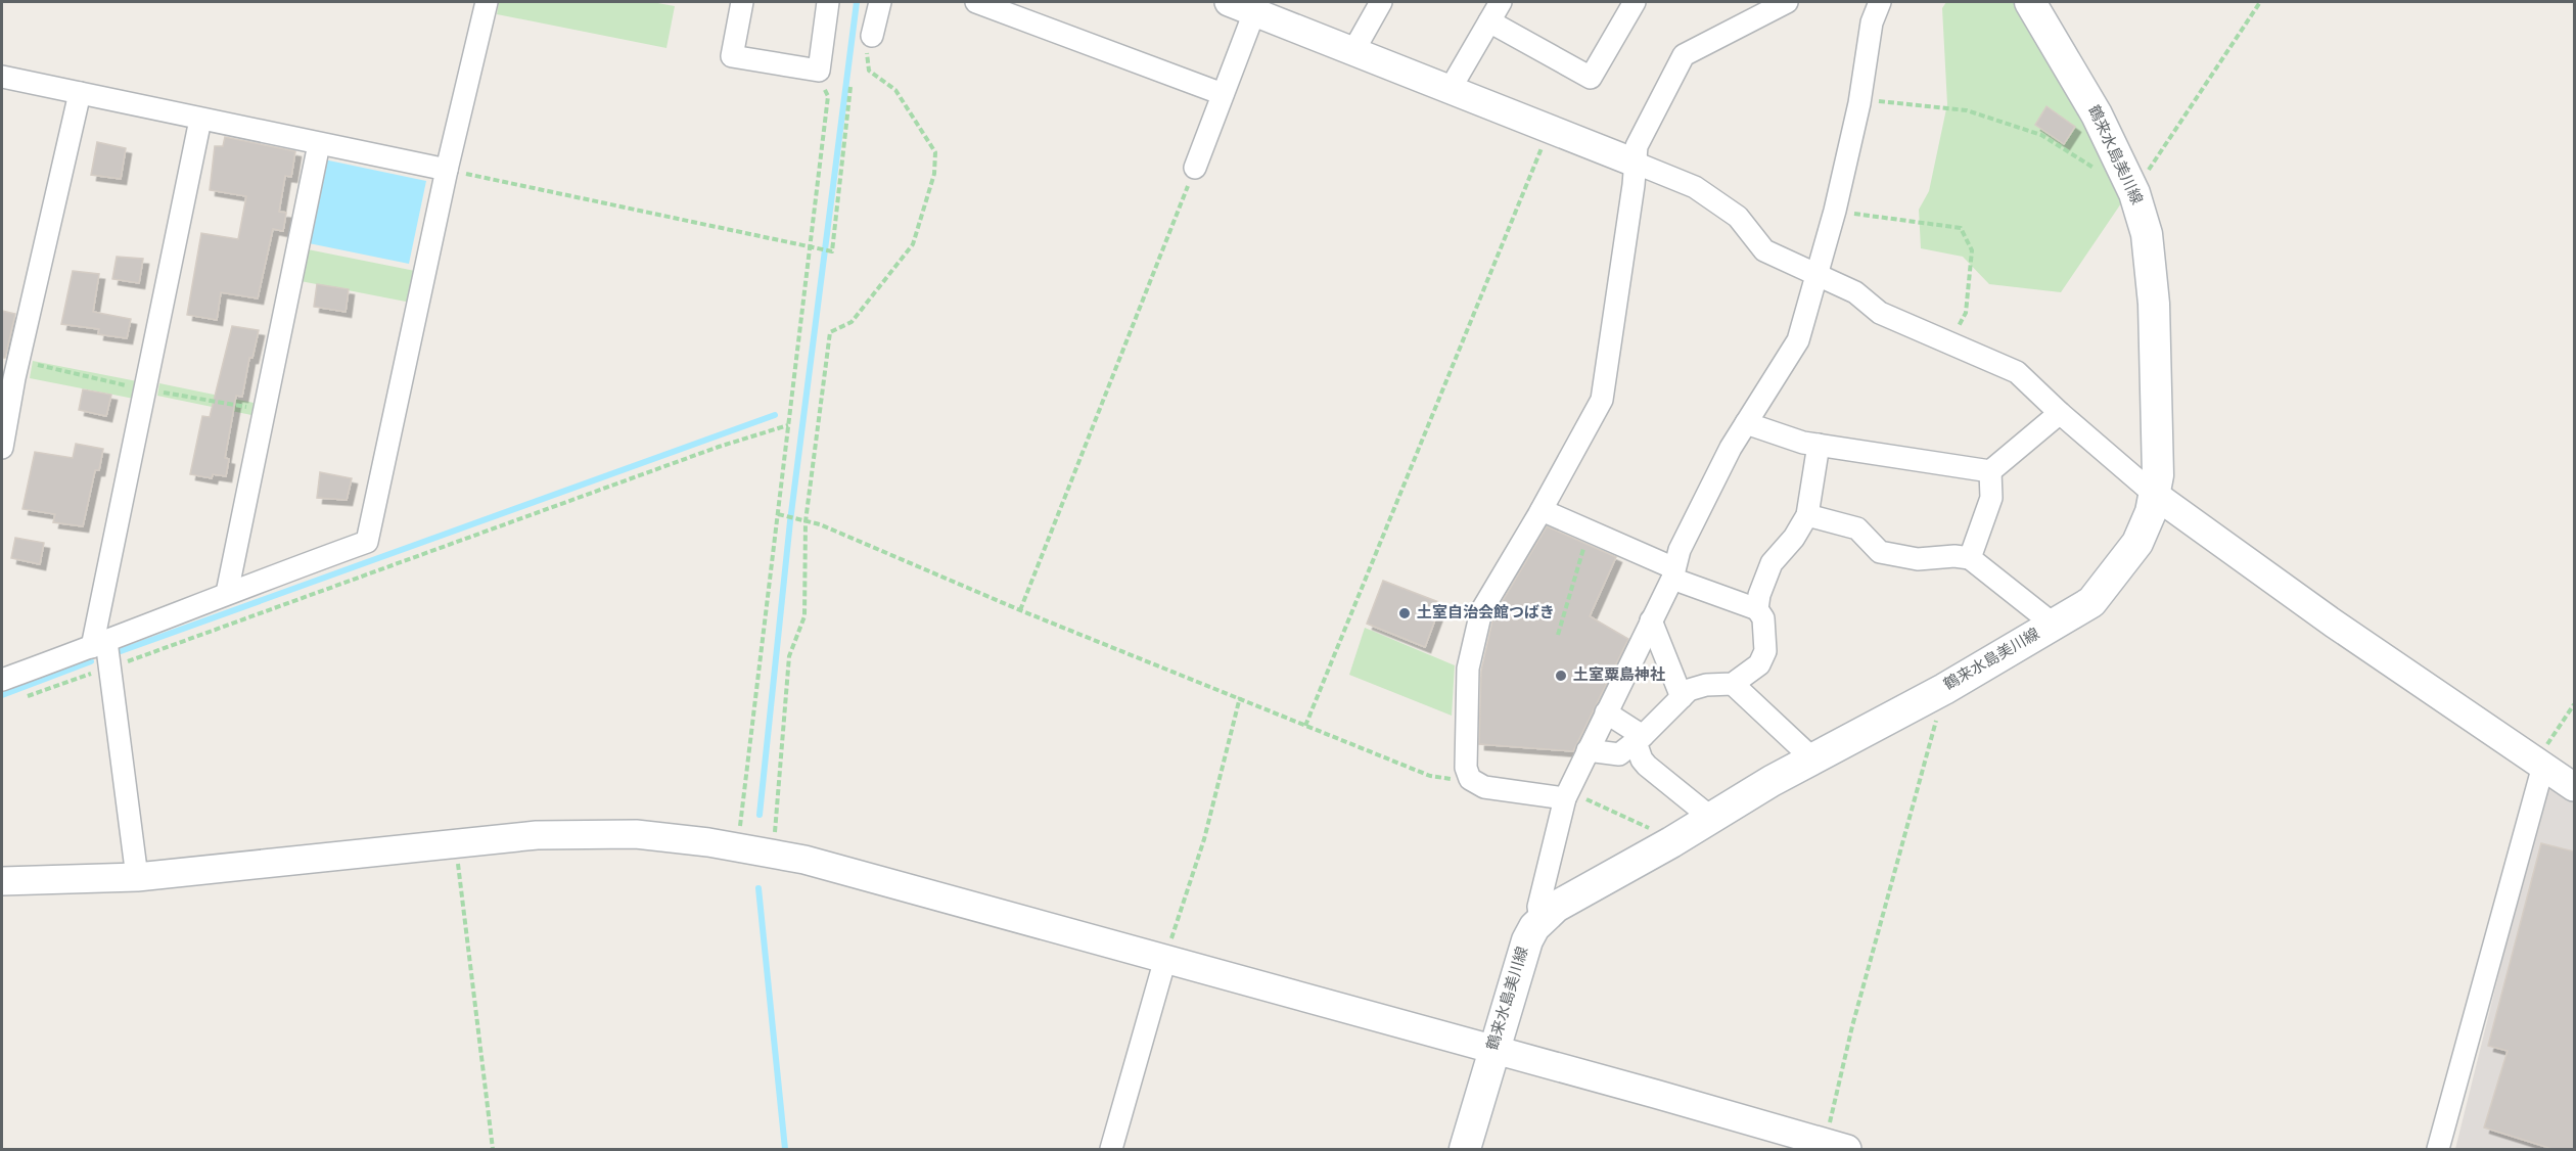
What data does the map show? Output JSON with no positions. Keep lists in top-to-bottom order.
{
  "streets": {
    "main road": ["鶴来水島美川線"]
  },
  "places": ["土室自治会館つばき", "土室粟島神社"]
}
